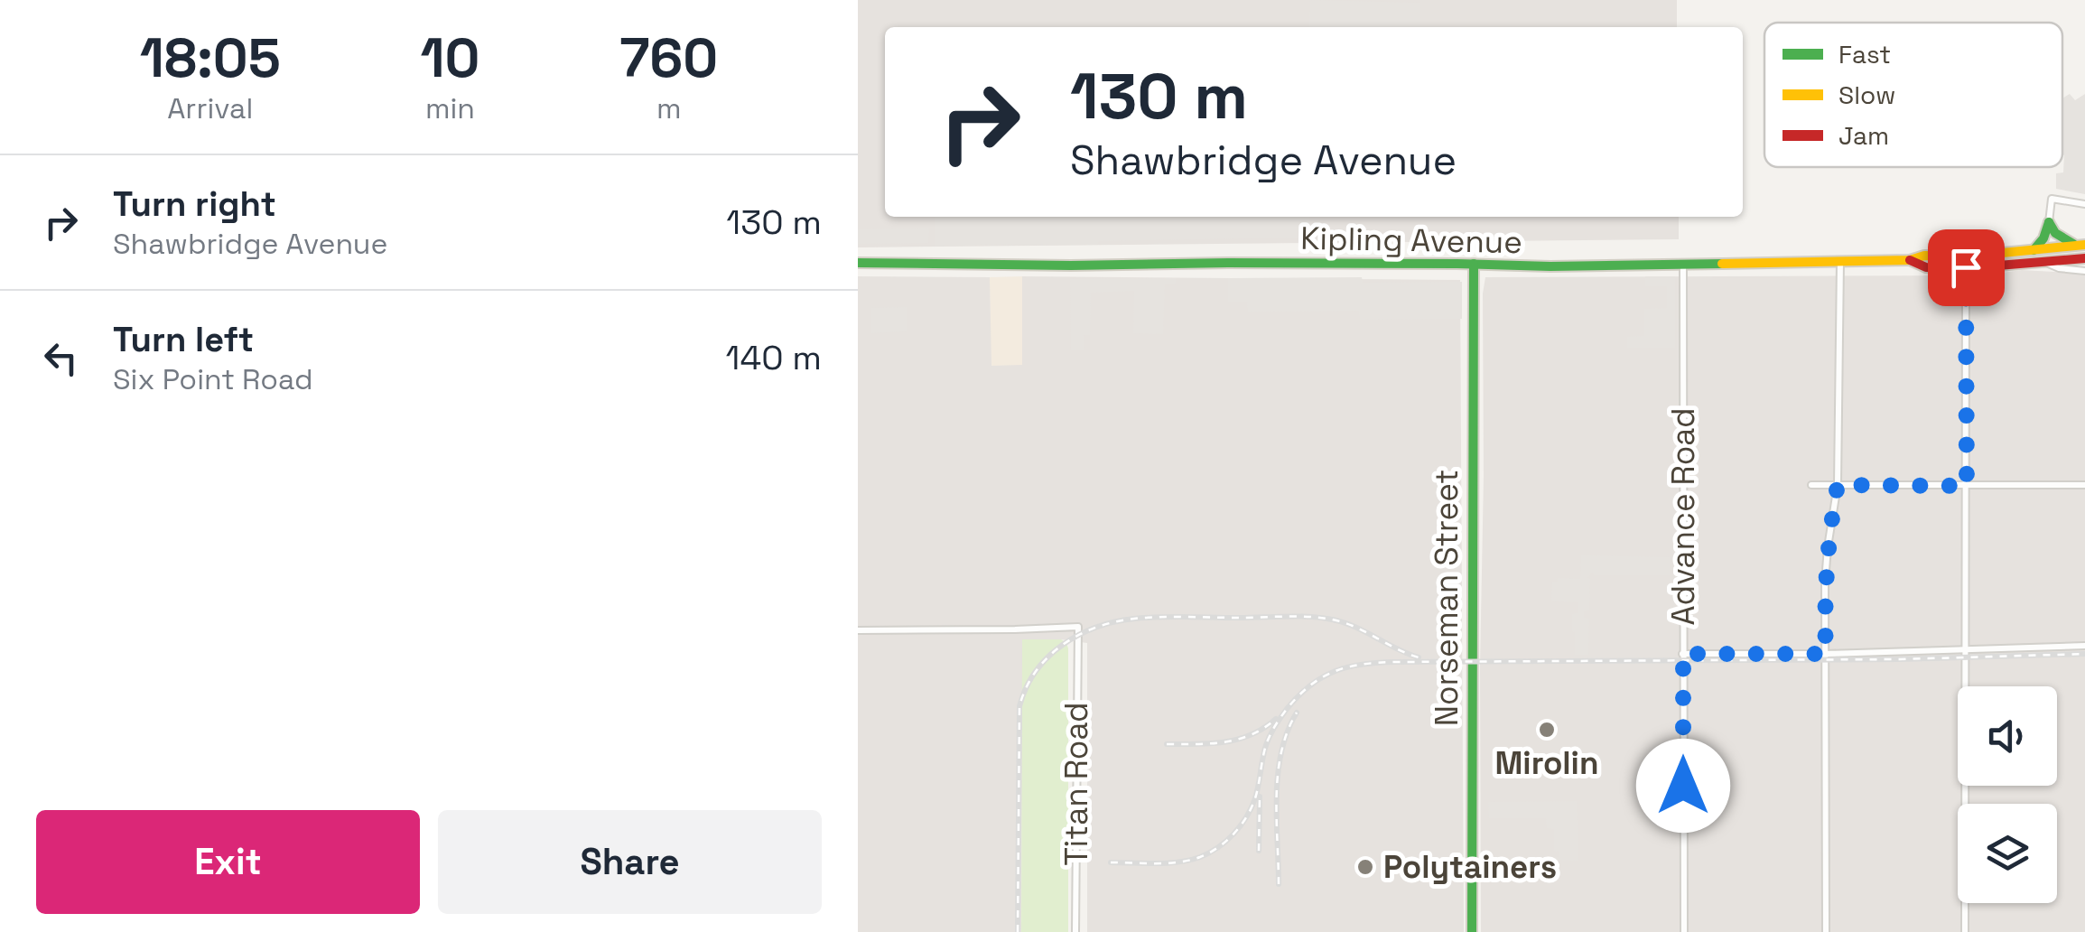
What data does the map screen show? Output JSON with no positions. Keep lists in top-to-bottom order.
{
  "streets": {
    "main road": ["Kipling Avenue", "Norseman Street"],
    "street": ["Advance Road", "Titan Road"]
  },
  "crossings": [
    ["Kipling Avenue", "Advance Road"],
    ["Kipling Avenue", "Norseman Street"]
  ],
  "places": ["Mirolin", "Polytainers"],
  "legend": ["Fast", "Slow", "Jam"],
  "page": {
    "eta": [
      "18:05",
      "Arrival",
      "10",
      "min",
      "760",
      "m"
    ],
    "turn": ["130 m", "Shawbridge Avenue"],
    "list": [
      {
        "name": "Turn right",
        "note": "Shawbridge Avenue",
        "value": "130 m"
      },
      {
        "name": "Turn left",
        "note": "Six Point Road",
        "value": "140 m"
      }
    ],
    "buttons": ["Exit", "Share"]
  }
}
